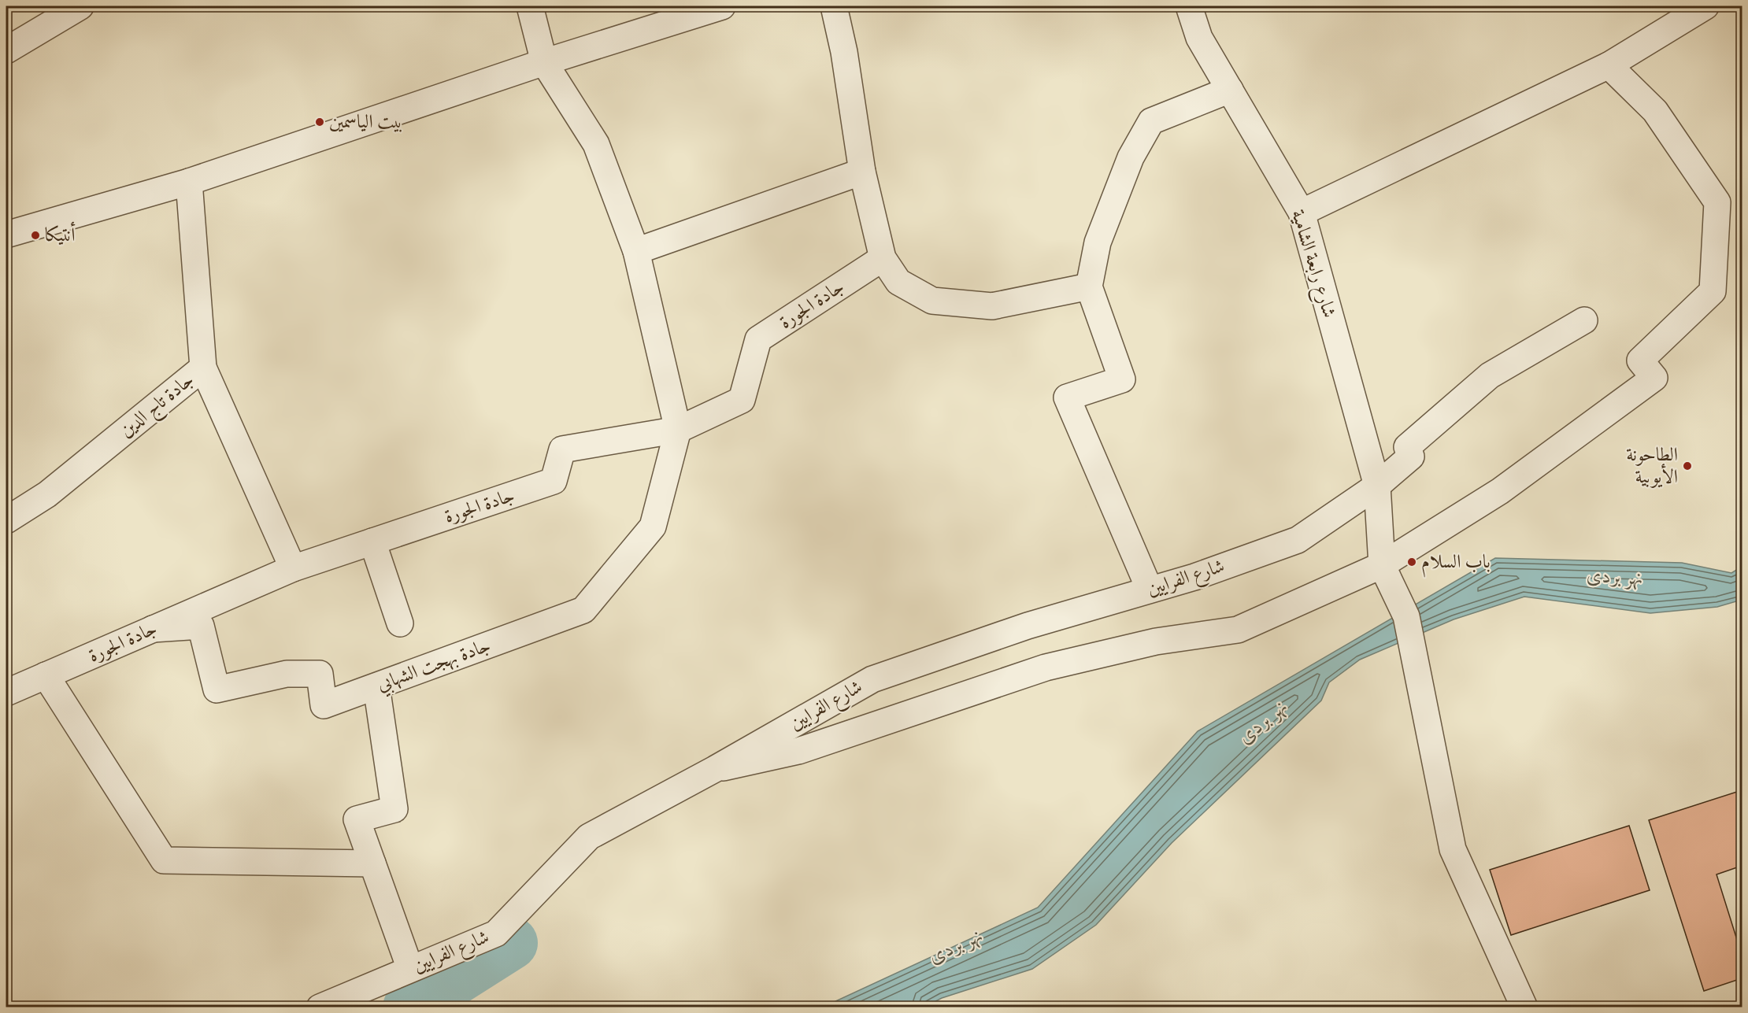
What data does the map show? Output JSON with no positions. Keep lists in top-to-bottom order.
{
  "streets": {
    "street": [
      "شارع رابعة الشامية",
      "جادة الجورة",
      "جادة تاج الدين",
      "شارع الفرايين",
      "جادة بهجت الشهابي"
    ]
  },
  "crossings": [
    ["شارع رابعة الشامية", "شارع الفرايين"],
    ["جادة الجورة", "جادة بهجت الشهابي"]
  ],
  "water": ["نهر بردى"],
  "places": [
    "بيت الياسمين",
    "أنتيكا",
    "الطاحونة الأيوبية",
    "باب السلام"
  ]
}
